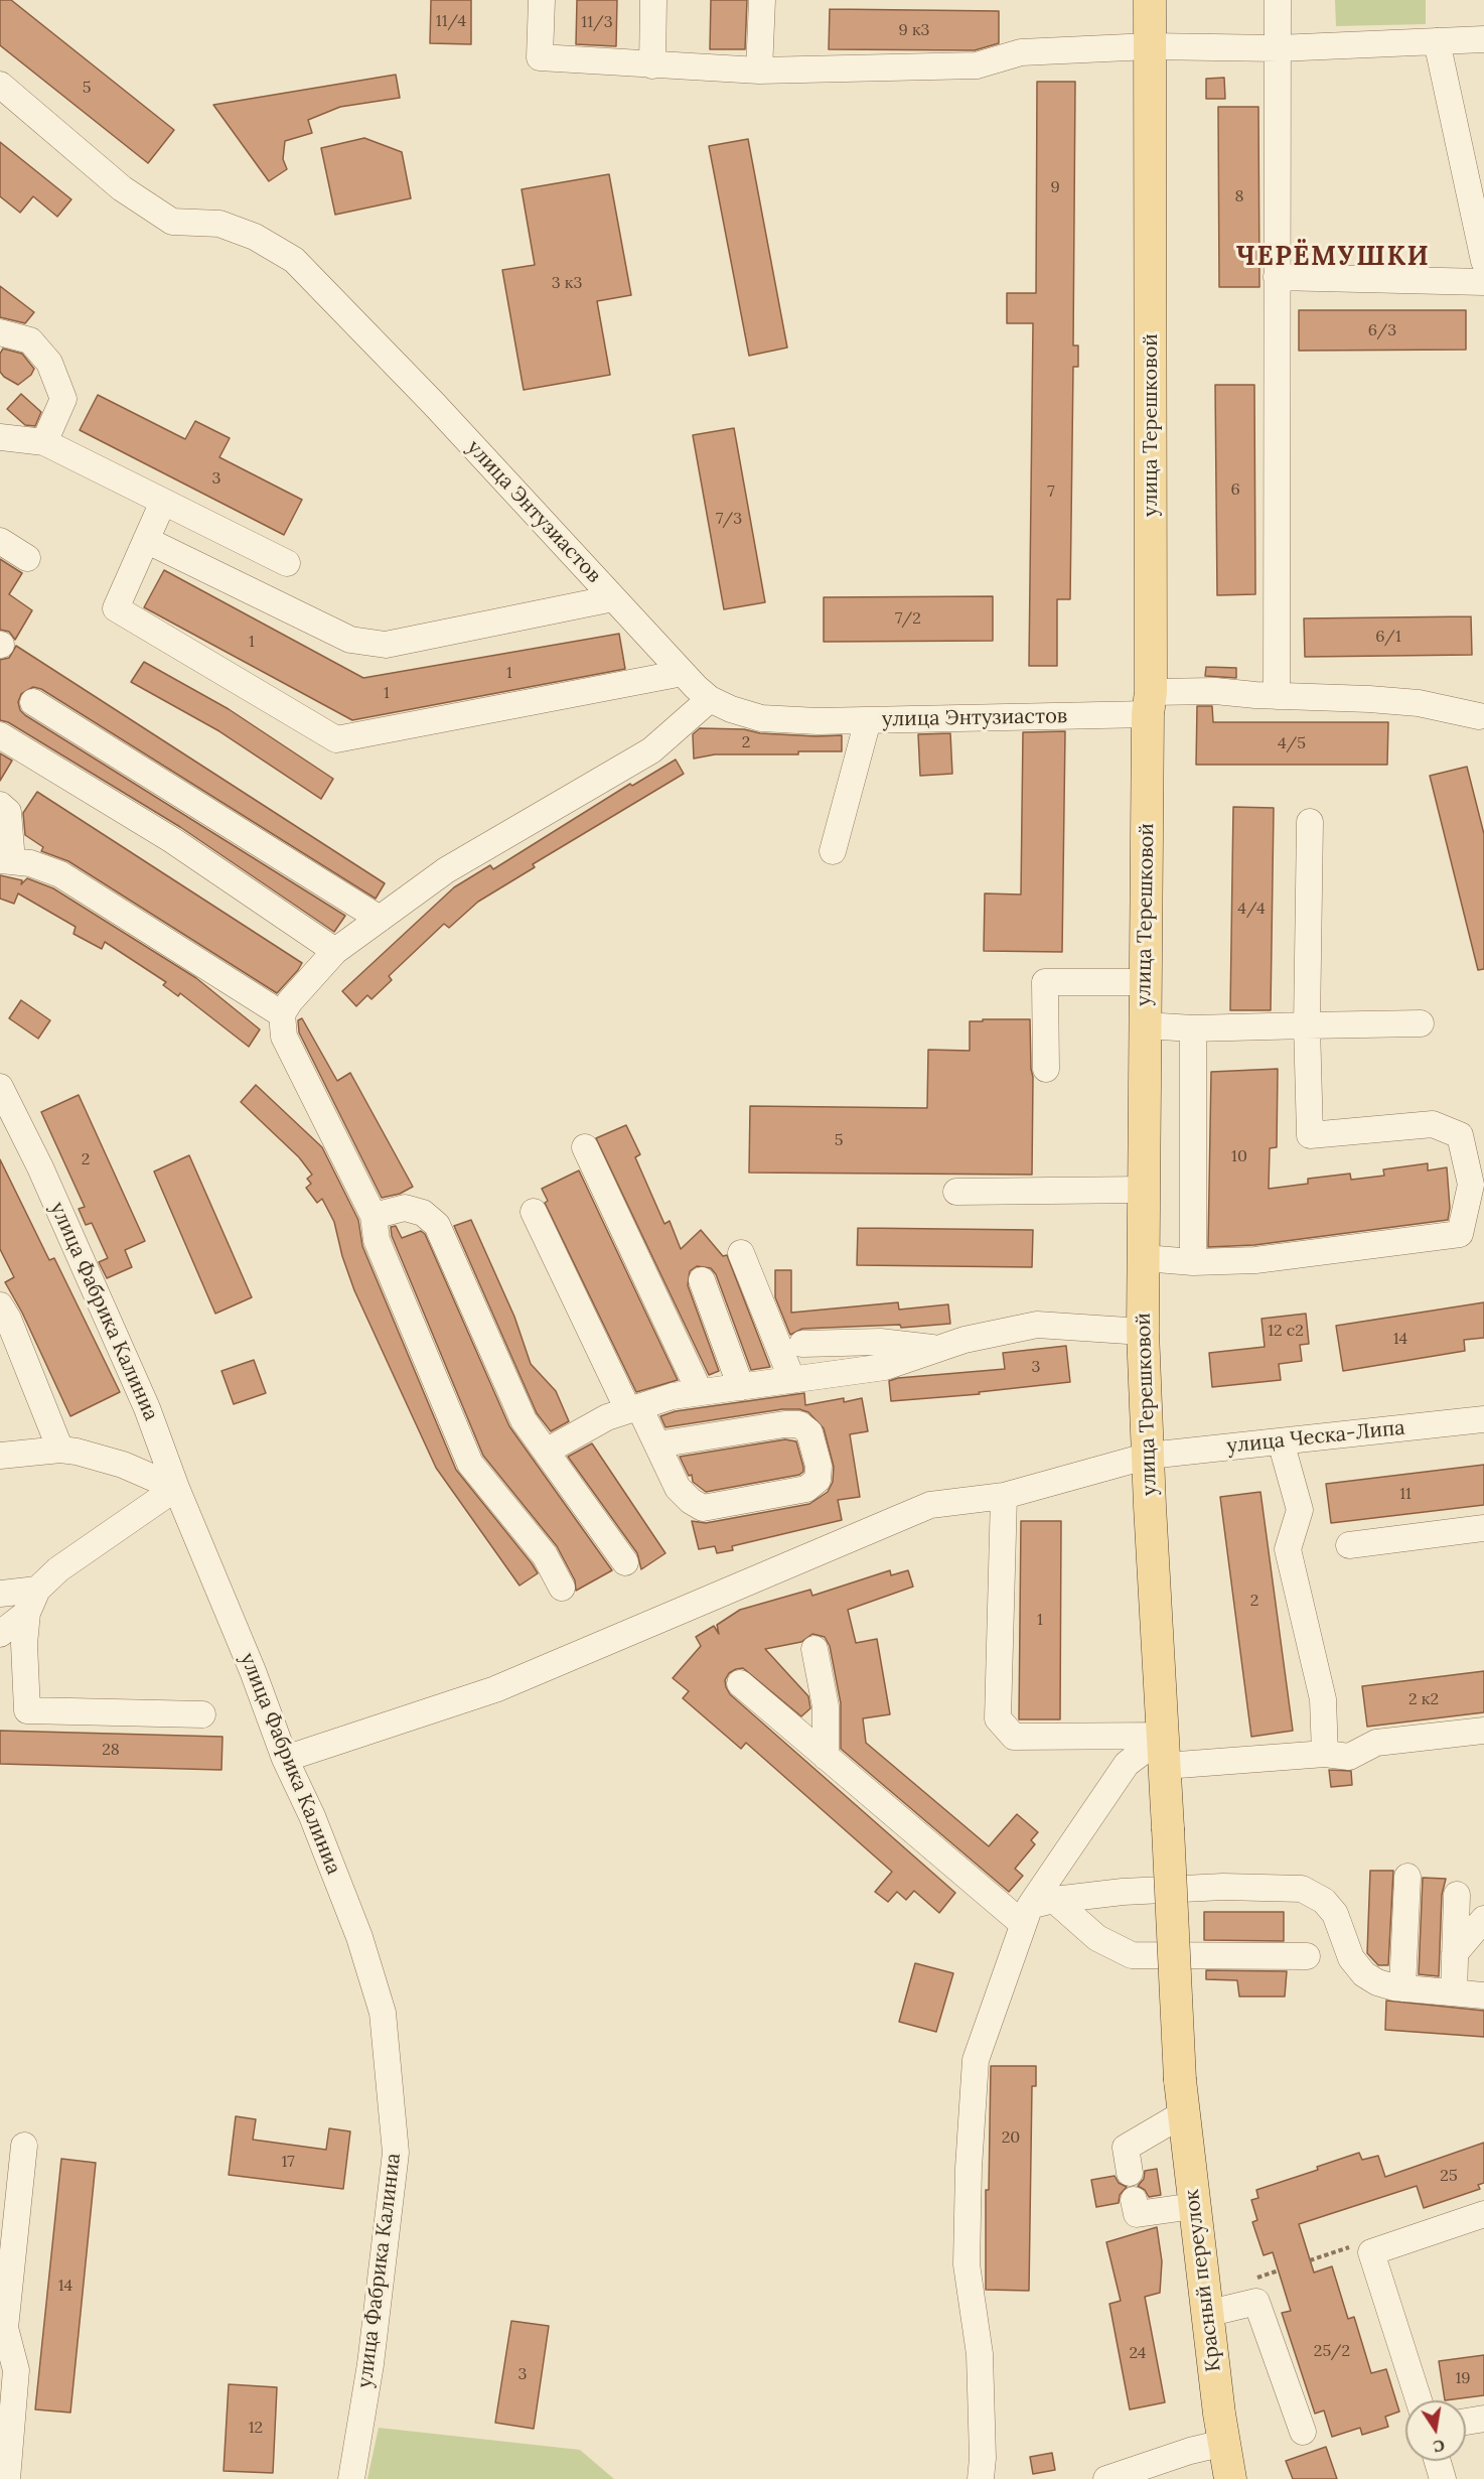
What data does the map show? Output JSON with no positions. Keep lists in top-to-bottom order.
{
  "streets": {
    "main road": ["улица Терешковой", "Красный переулок"],
    "street": ["улица Энтузиастов", "улица Фабрика Калиниа", "улица Ческа-Липа"]
  },
  "crossings": [
    ["улица Терешковой", "улица Энтузиастов"],
    ["улица Терешковой", "улица Ческа-Липа"],
    ["улица Терешковой", "Красный переулок"],
    ["улица Фабрика Калиниа", "улица Ческа-Липа"]
  ],
  "districts": ["ЧЕРЁМУШКИ"],
  "house_numbers": [
    "11/4",
    "11/3",
    "9 к3",
    "5",
    "9",
    "8",
    "3 к3",
    "6/3",
    "3",
    "6",
    "7",
    "7/3",
    "7/2",
    "6/1",
    "1",
    "1",
    "1",
    "2",
    "4/5",
    "4/4",
    "5",
    "10",
    "2",
    "12 с2",
    "14",
    "3",
    "11",
    "2",
    "1",
    "2 к2",
    "28",
    "20",
    "17",
    "25",
    "14",
    "25/2",
    "24",
    "3",
    "19",
    "12"
  ],
  "north": "bottom"
}
